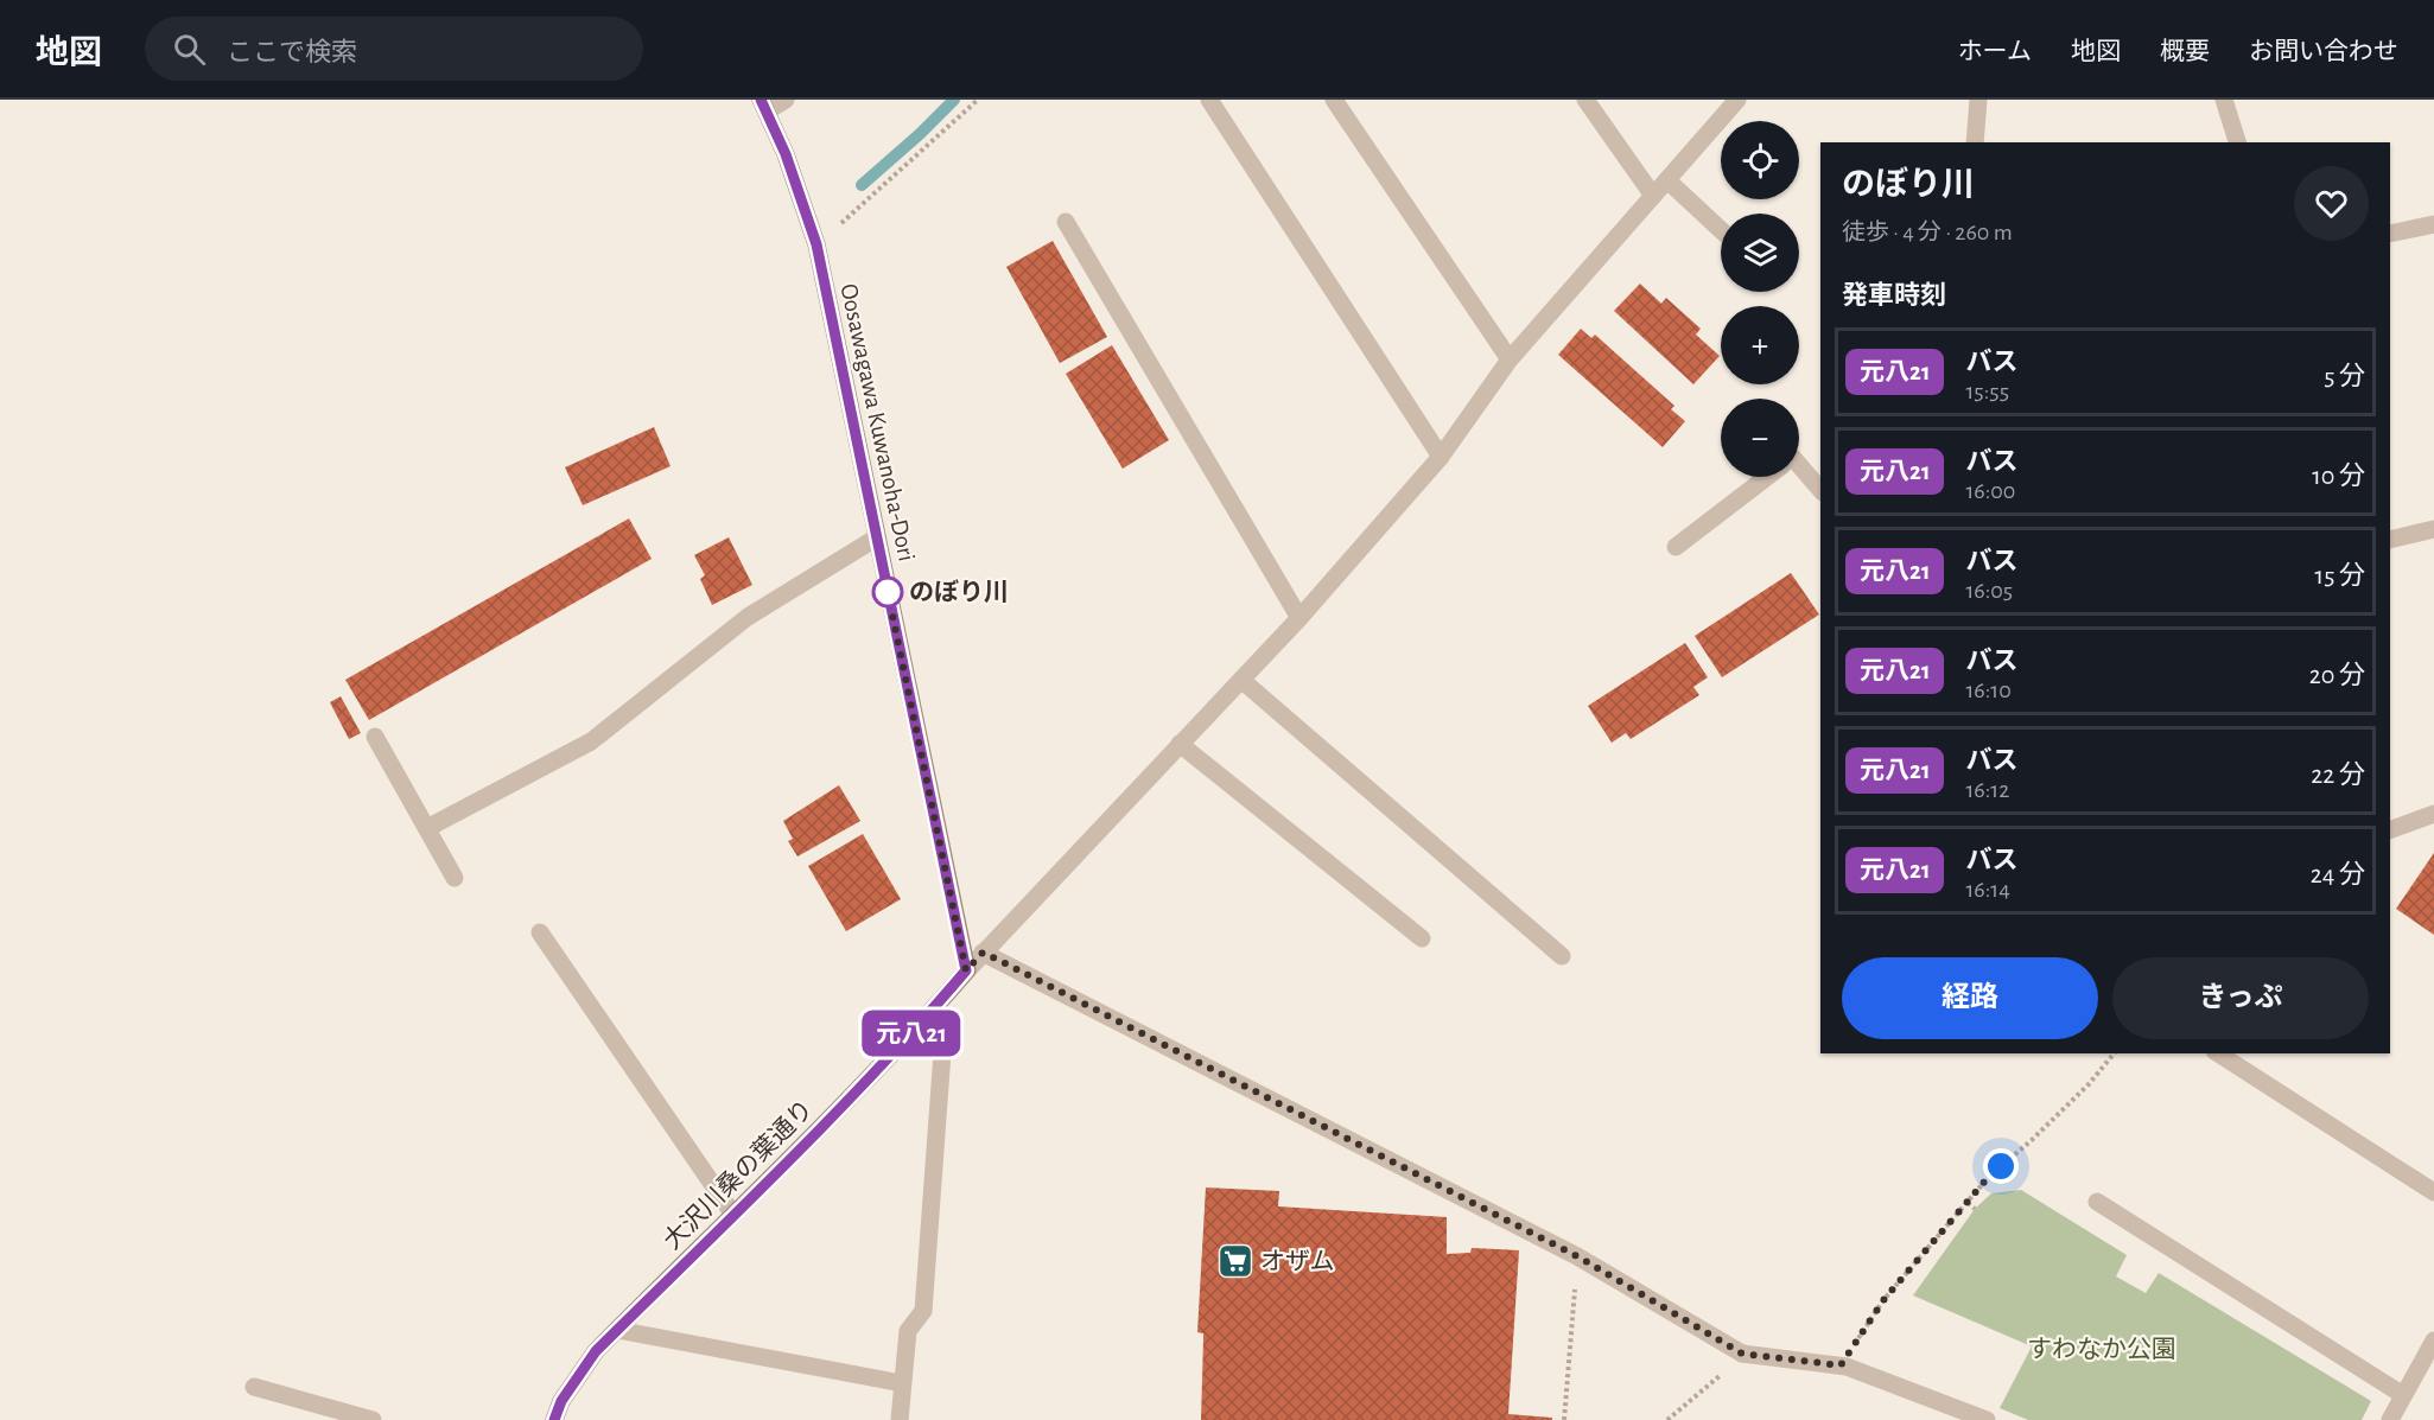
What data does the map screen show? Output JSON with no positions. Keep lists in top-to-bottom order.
{
  "streets": {
    "street": ["Oosawagawa Kuwanoha-Dori", "大沢川桑の葉通り"]
  },
  "crossings": [
    ["Oosawagawa Kuwanoha-Dori", "大沢川桑の葉通り"]
  ],
  "parks": ["すわなか公園"],
  "places": {
    "other": ["のぼり川"],
    "supermarket": ["オザム"]
  },
  "lines": ["bus line 元八21"],
  "page": {
    "header": "地図",
    "search": "ここで検索",
    "nav": [
      "ホーム",
      "地図",
      "概要",
      "お問い合わせ"
    ],
    "on_map": "元八21",
    "map_buttons": ["+", "−"],
    "heading": [
      ["のぼり川", "徒歩 · 4 分 · 260 m"],
      "発車時刻"
    ],
    "list": [
      {
        "mark": "元八21",
        "name": "バス",
        "note": "15:55",
        "value": "5 分"
      },
      {
        "mark": "元八21",
        "name": "バス",
        "note": "16:00",
        "value": "10 分"
      },
      {
        "mark": "元八21",
        "name": "バス",
        "note": "16:05",
        "value": "15 分"
      },
      {
        "mark": "元八21",
        "name": "バス",
        "note": "16:10",
        "value": "20 分"
      },
      {
        "mark": "元八21",
        "name": "バス",
        "note": "16:12",
        "value": "22 分"
      },
      {
        "mark": "元八21",
        "name": "バス",
        "note": "16:14",
        "value": "24 分"
      }
    ],
    "buttons": ["経路", "きっぷ"]
  }
}
